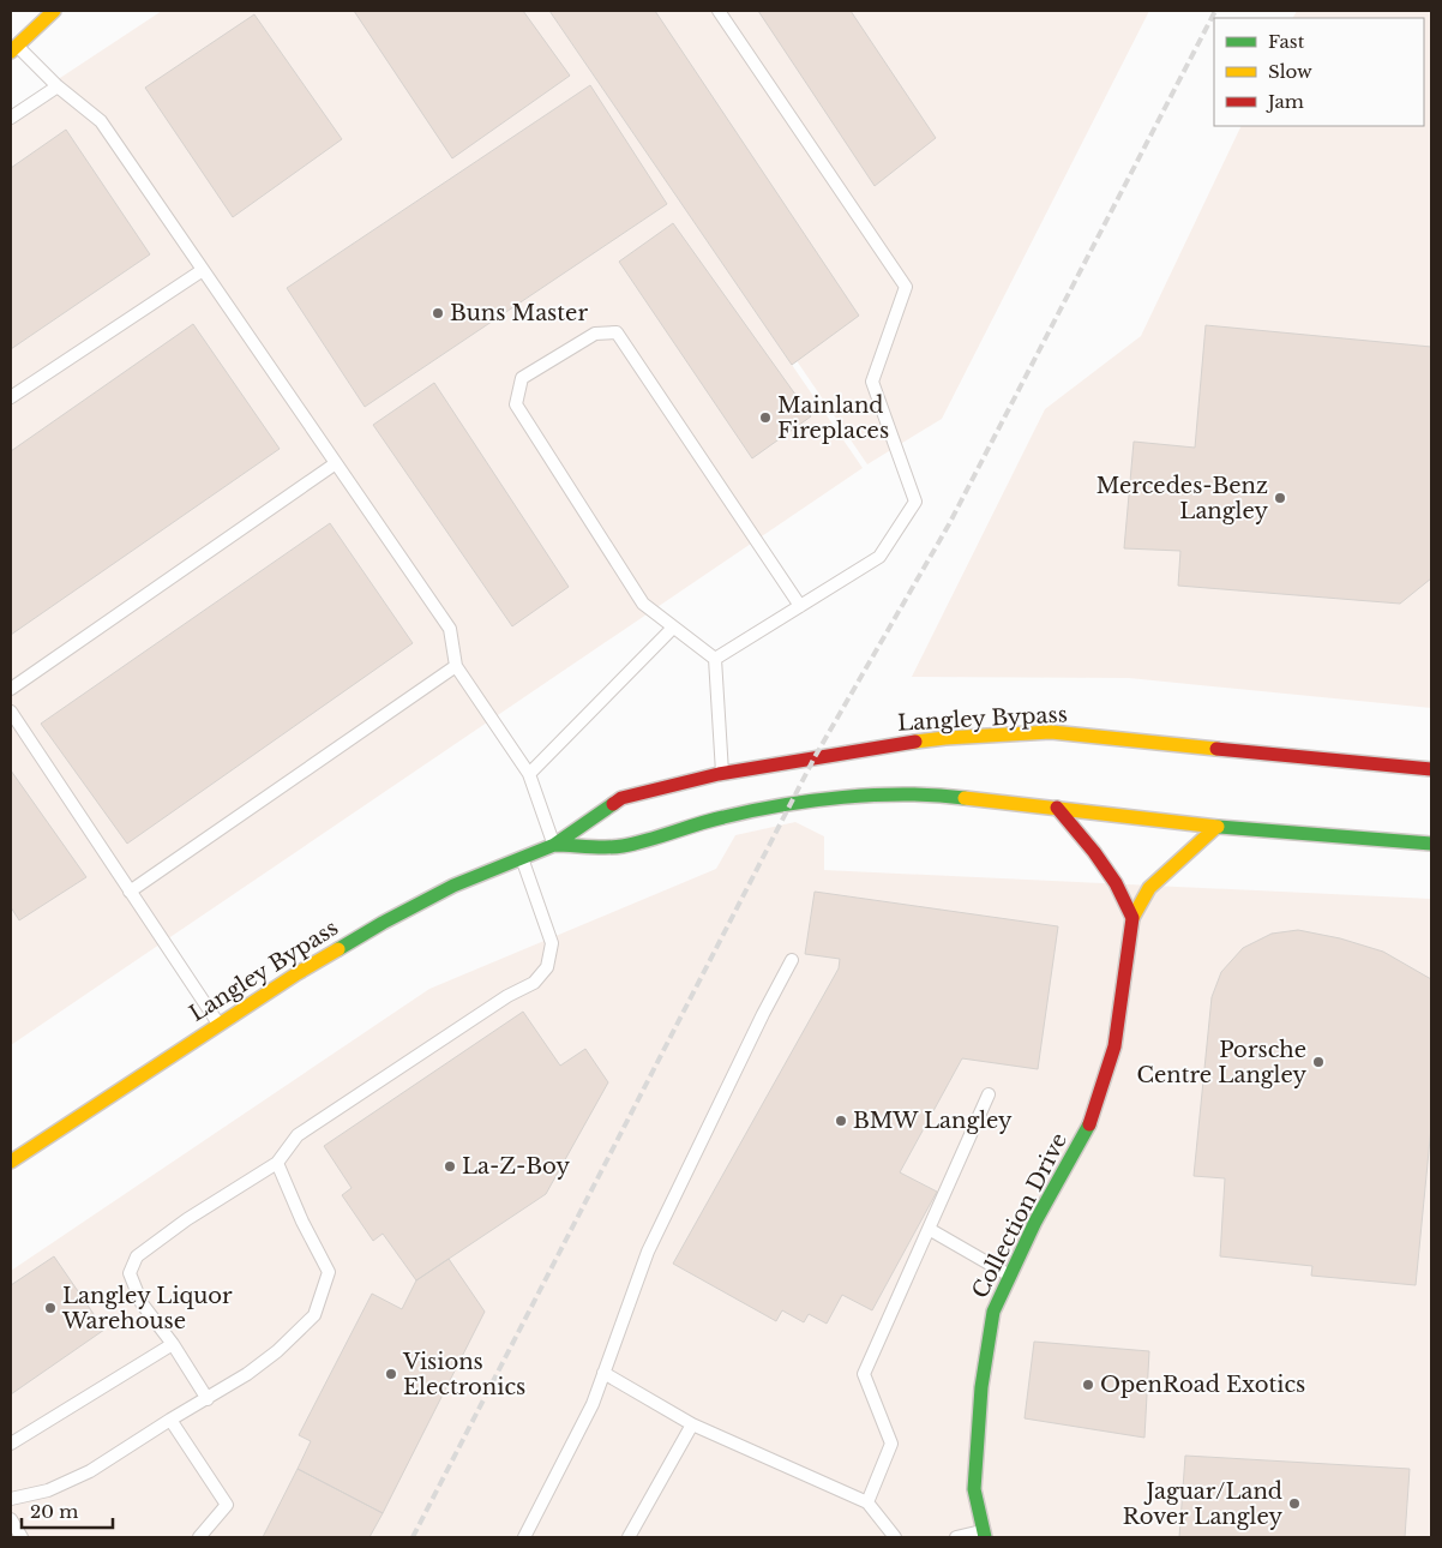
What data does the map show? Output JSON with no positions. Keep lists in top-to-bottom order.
{
  "streets": {
    "main road": ["Langley Bypass", "Collection Drive"]
  },
  "places": [
    "Buns Master",
    "Mainland Fireplaces",
    "Mercedes-Benz Langley",
    "Porsche Centre Langley",
    "BMW Langley",
    "La-Z-Boy",
    "Langley Liquor Warehouse",
    "Visions Electronics",
    "OpenRoad Exotics",
    "Jaguar/Land Rover Langley"
  ],
  "legend": ["Fast", "Slow", "Jam"],
  "scale_bar": "20 m"
}
